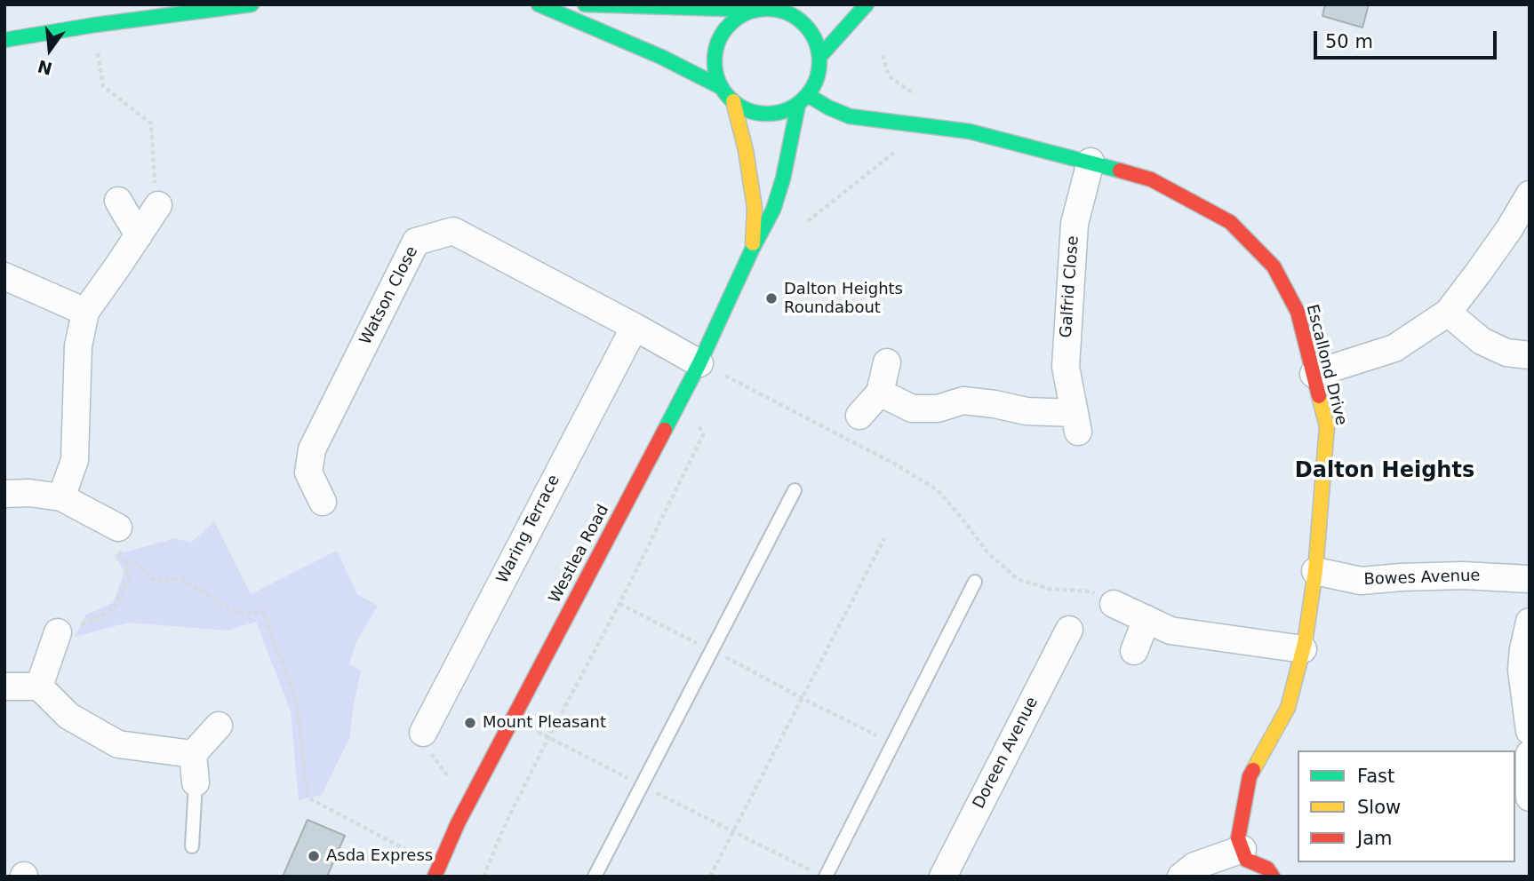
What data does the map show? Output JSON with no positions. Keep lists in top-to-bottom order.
{
  "streets": {
    "main road": ["Escallond Drive", "Westlea Road"],
    "street": [
      "Galfrid Close",
      "Watson Close",
      "Waring Terrace",
      "Bowes Avenue",
      "Doreen Avenue"
    ]
  },
  "crossings": [
    ["Galfrid Close", "Escallond Drive"],
    ["Watson Close", "Waring Terrace"],
    ["Watson Close", "Westlea Road"],
    ["Escallond Drive", "Westlea Road"],
    ["Escallond Drive", "Bowes Avenue"]
  ],
  "districts": ["Dalton Heights"],
  "places": ["Dalton Heights Roundabout", "Mount Pleasant", "Asda Express"],
  "legend": ["Fast", "Slow", "Jam"],
  "scale_bar": "50 m",
  "north": "bottom"
}
